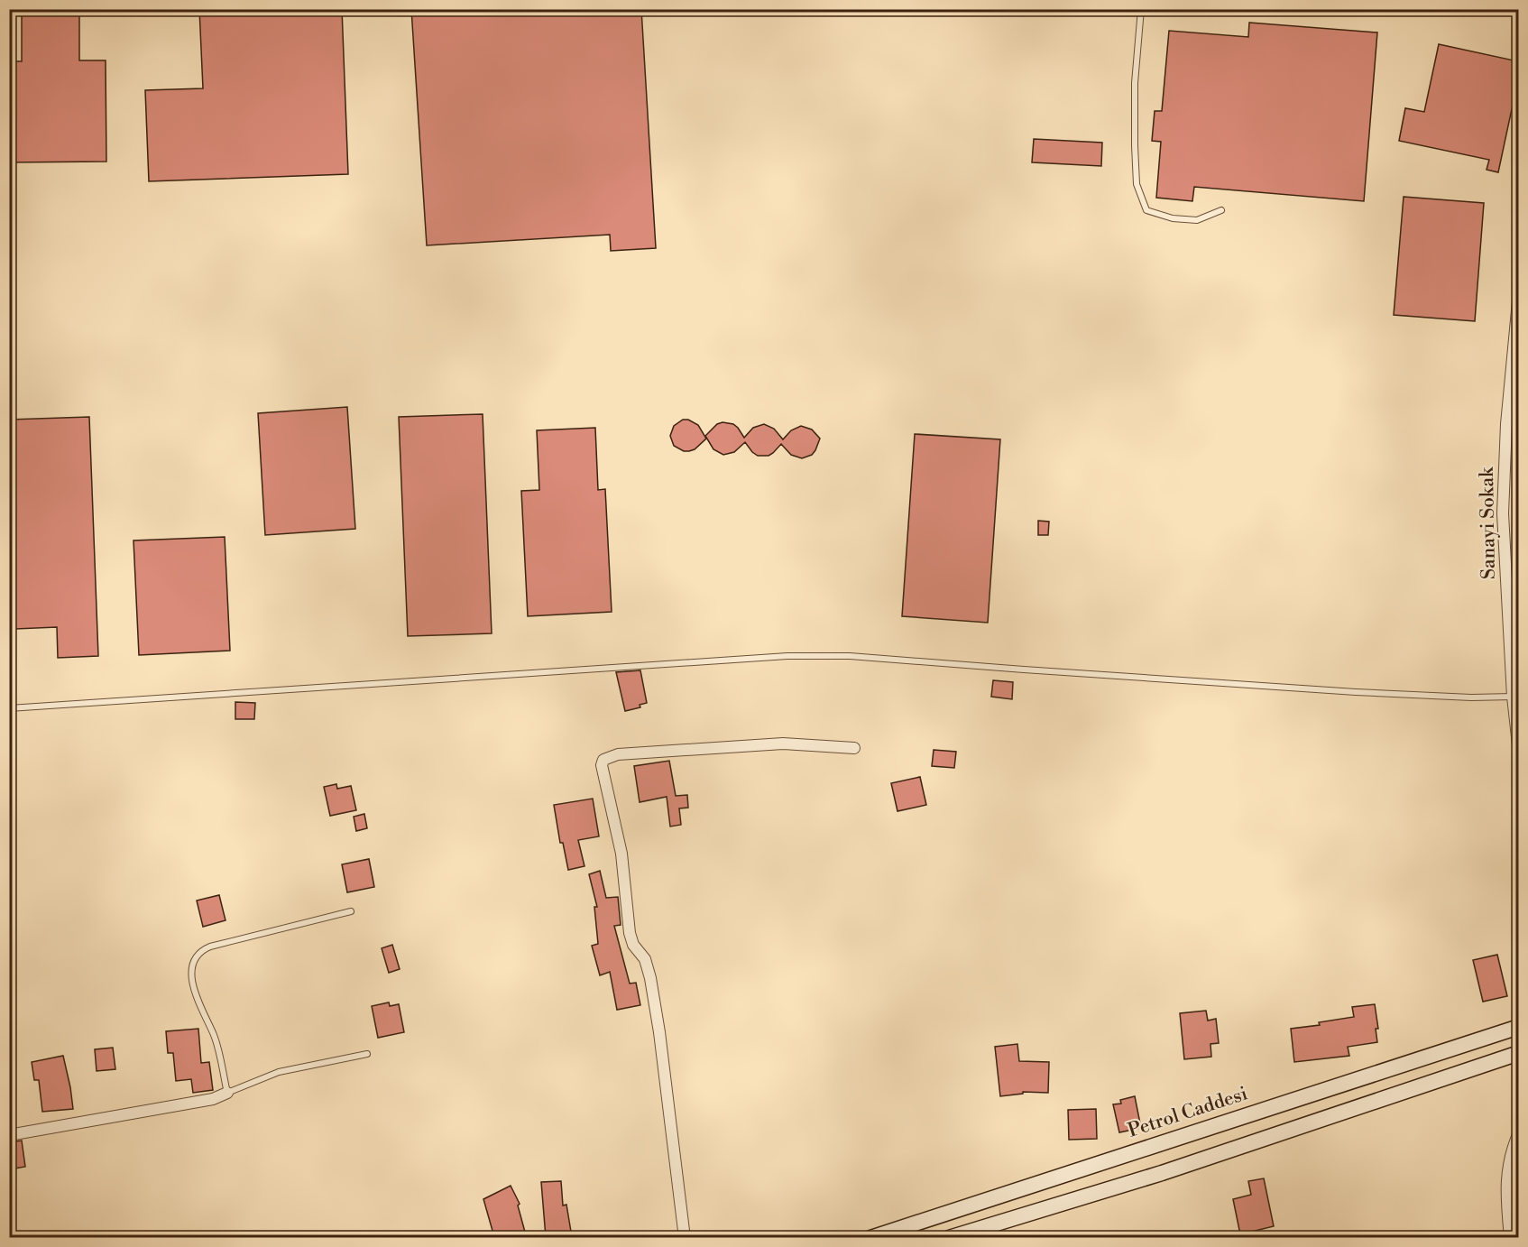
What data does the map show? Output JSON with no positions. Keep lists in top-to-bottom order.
{
  "streets": {
    "main road": ["Petrol Caddesi"],
    "street": ["Sanayi Sokak"]
  }
}
